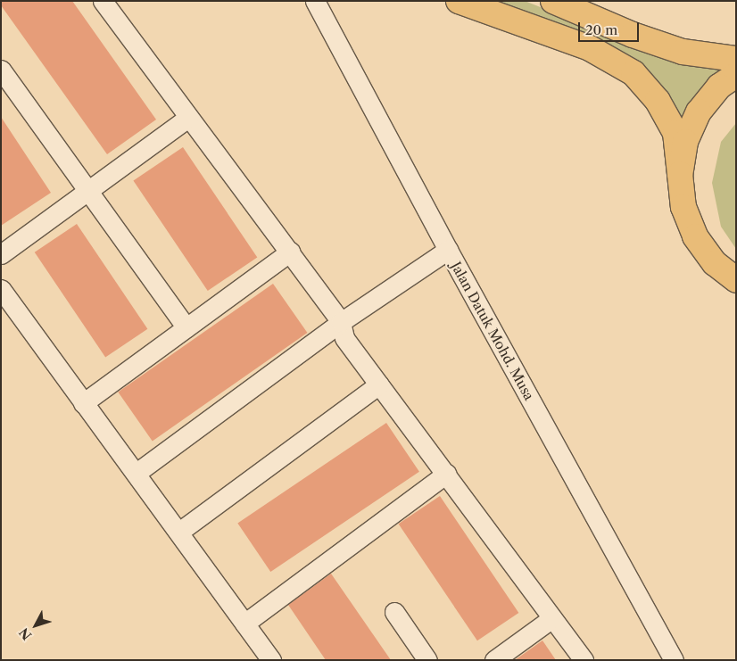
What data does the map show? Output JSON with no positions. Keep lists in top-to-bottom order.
{
  "streets": {
    "street": ["Jalan Datuk Mohd. Musa"]
  },
  "scale_bar": "20 m",
  "north": "bottom left"
}
